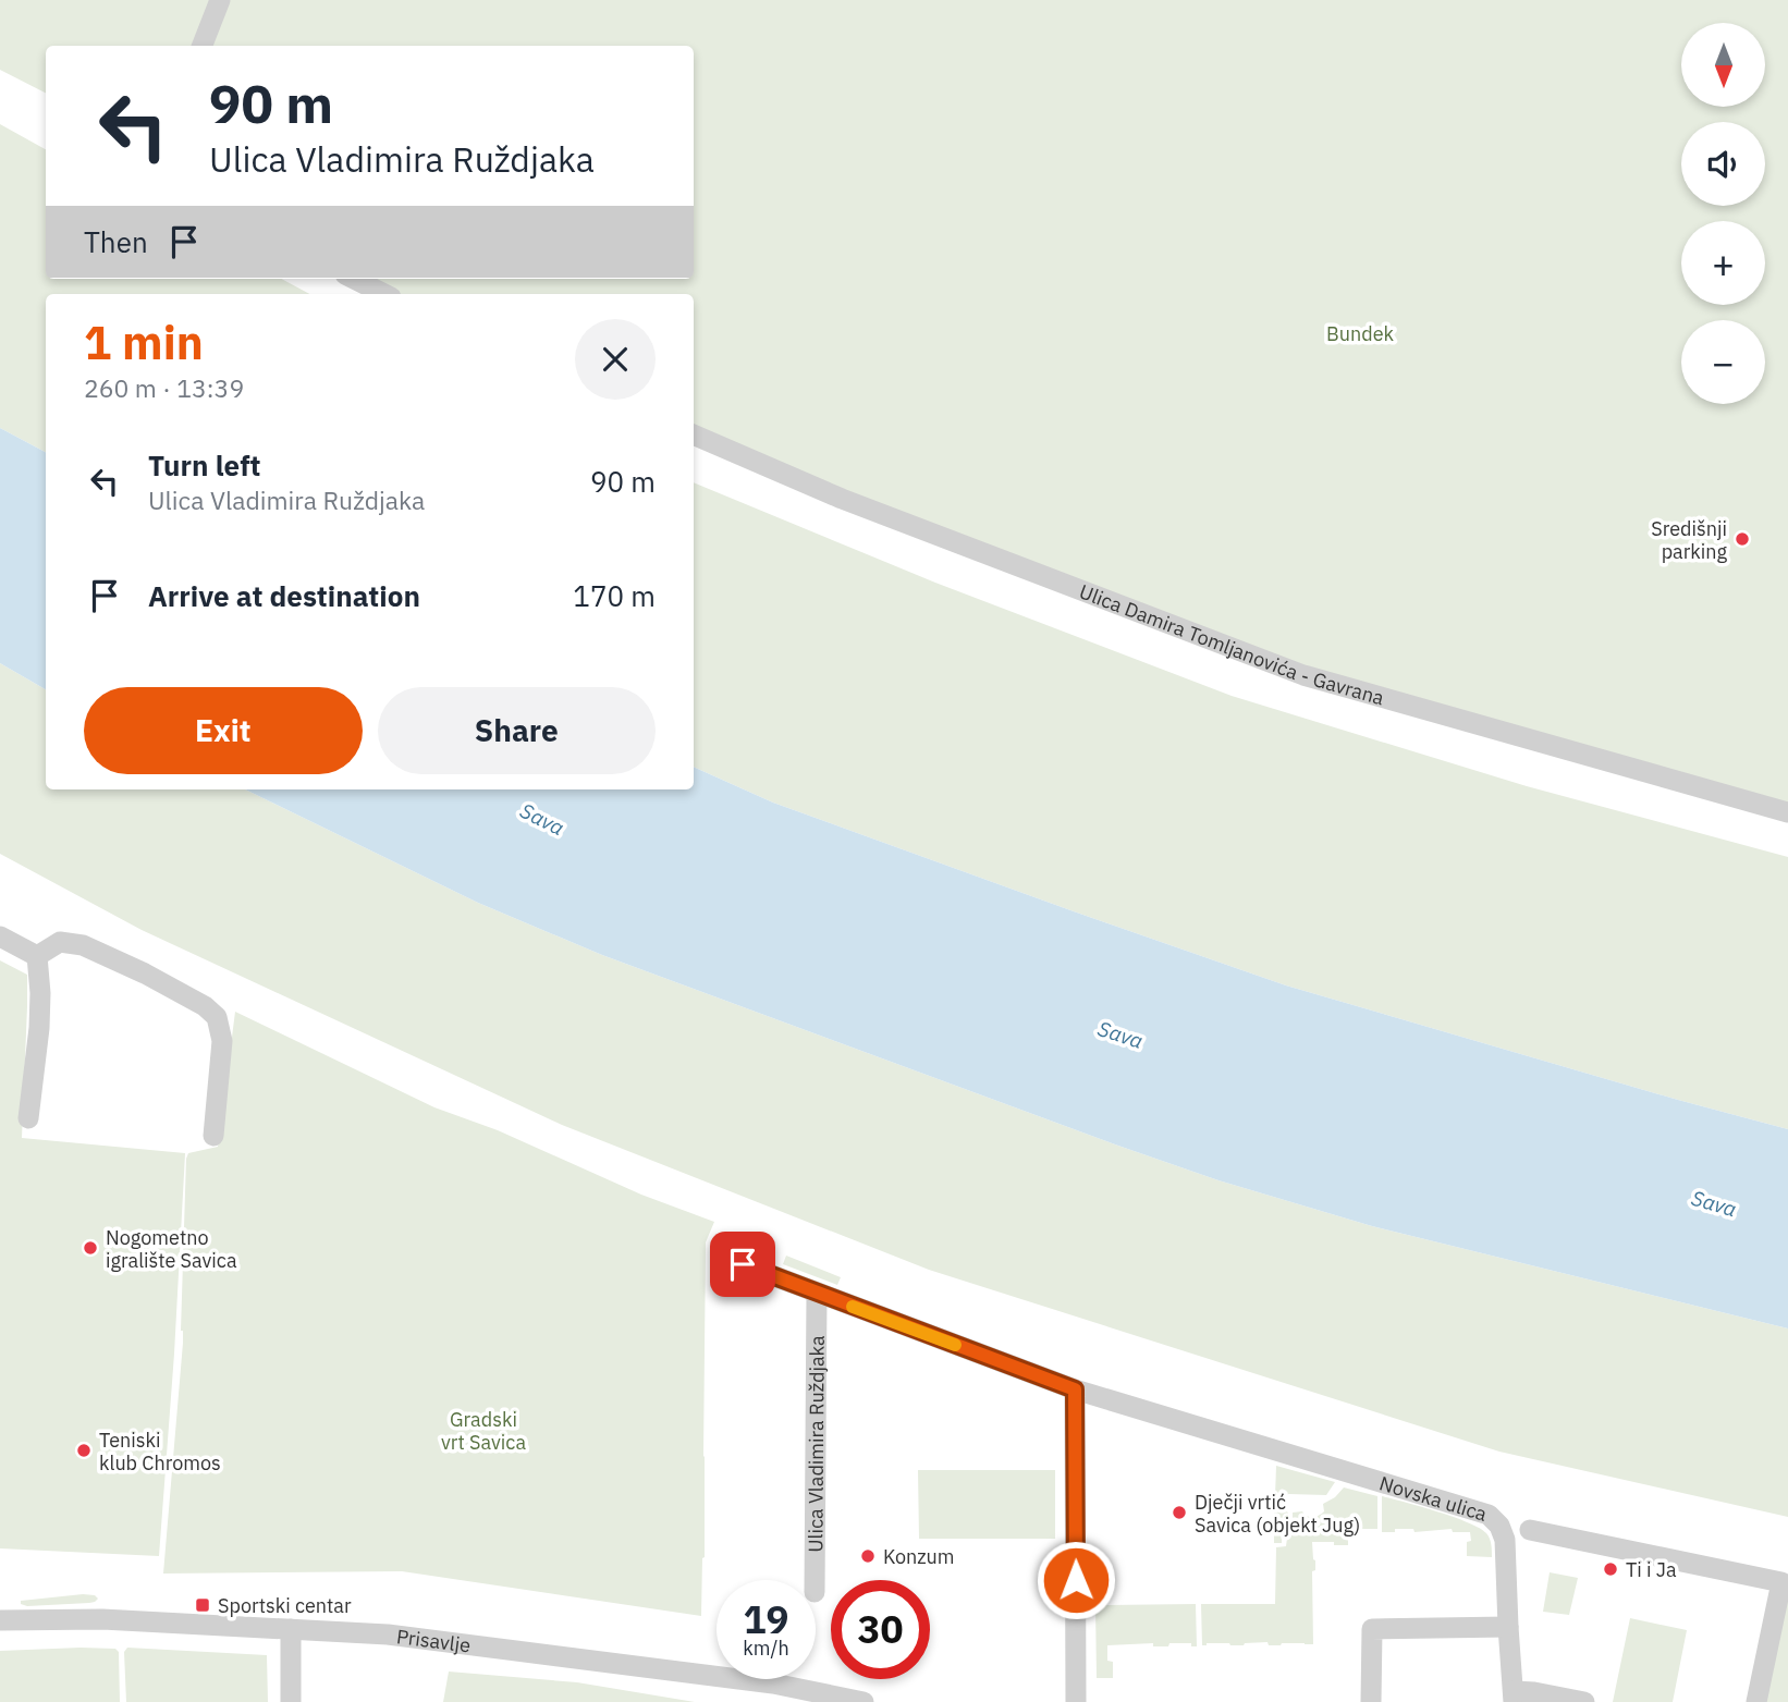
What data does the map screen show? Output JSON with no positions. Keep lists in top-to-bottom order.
{
  "streets": {
    "street": [
      "Ulica Damira Tomljanovića - Gavrana",
      "Ulica Vladimira Ruždjaka",
      "Novska ulica",
      "Prisavlje"
    ]
  },
  "water": ["Sava"],
  "parks": ["Bundek", "Gradski vrt Savica"],
  "places": {
    "other": [
      "Središnji parking",
      "Nogometno igralište Savica",
      "Teniski klub Chromos",
      "Dječji vrtić Savica (objekt Jug)",
      "Konzum",
      "Ti i Ja"
    ],
    "transit": ["Sportski centar"]
  },
  "north": "bottom",
  "page": {
    "map_buttons": ["+", "−"],
    "turn": ["90 m", "Ulica Vladimira Ruždjaka"],
    "then": "Then",
    "heading": ["1 min", "260 m · 13:39"],
    "list": [
      {
        "name": "Turn left",
        "note": "Ulica Vladimira Ruždjaka",
        "value": "90 m"
      },
      {
        "name": "Arrive at destination",
        "value": "170 m"
      }
    ],
    "buttons": ["Exit", "Share"],
    "speed": "19 km/h",
    "limit": "30"
  }
}
